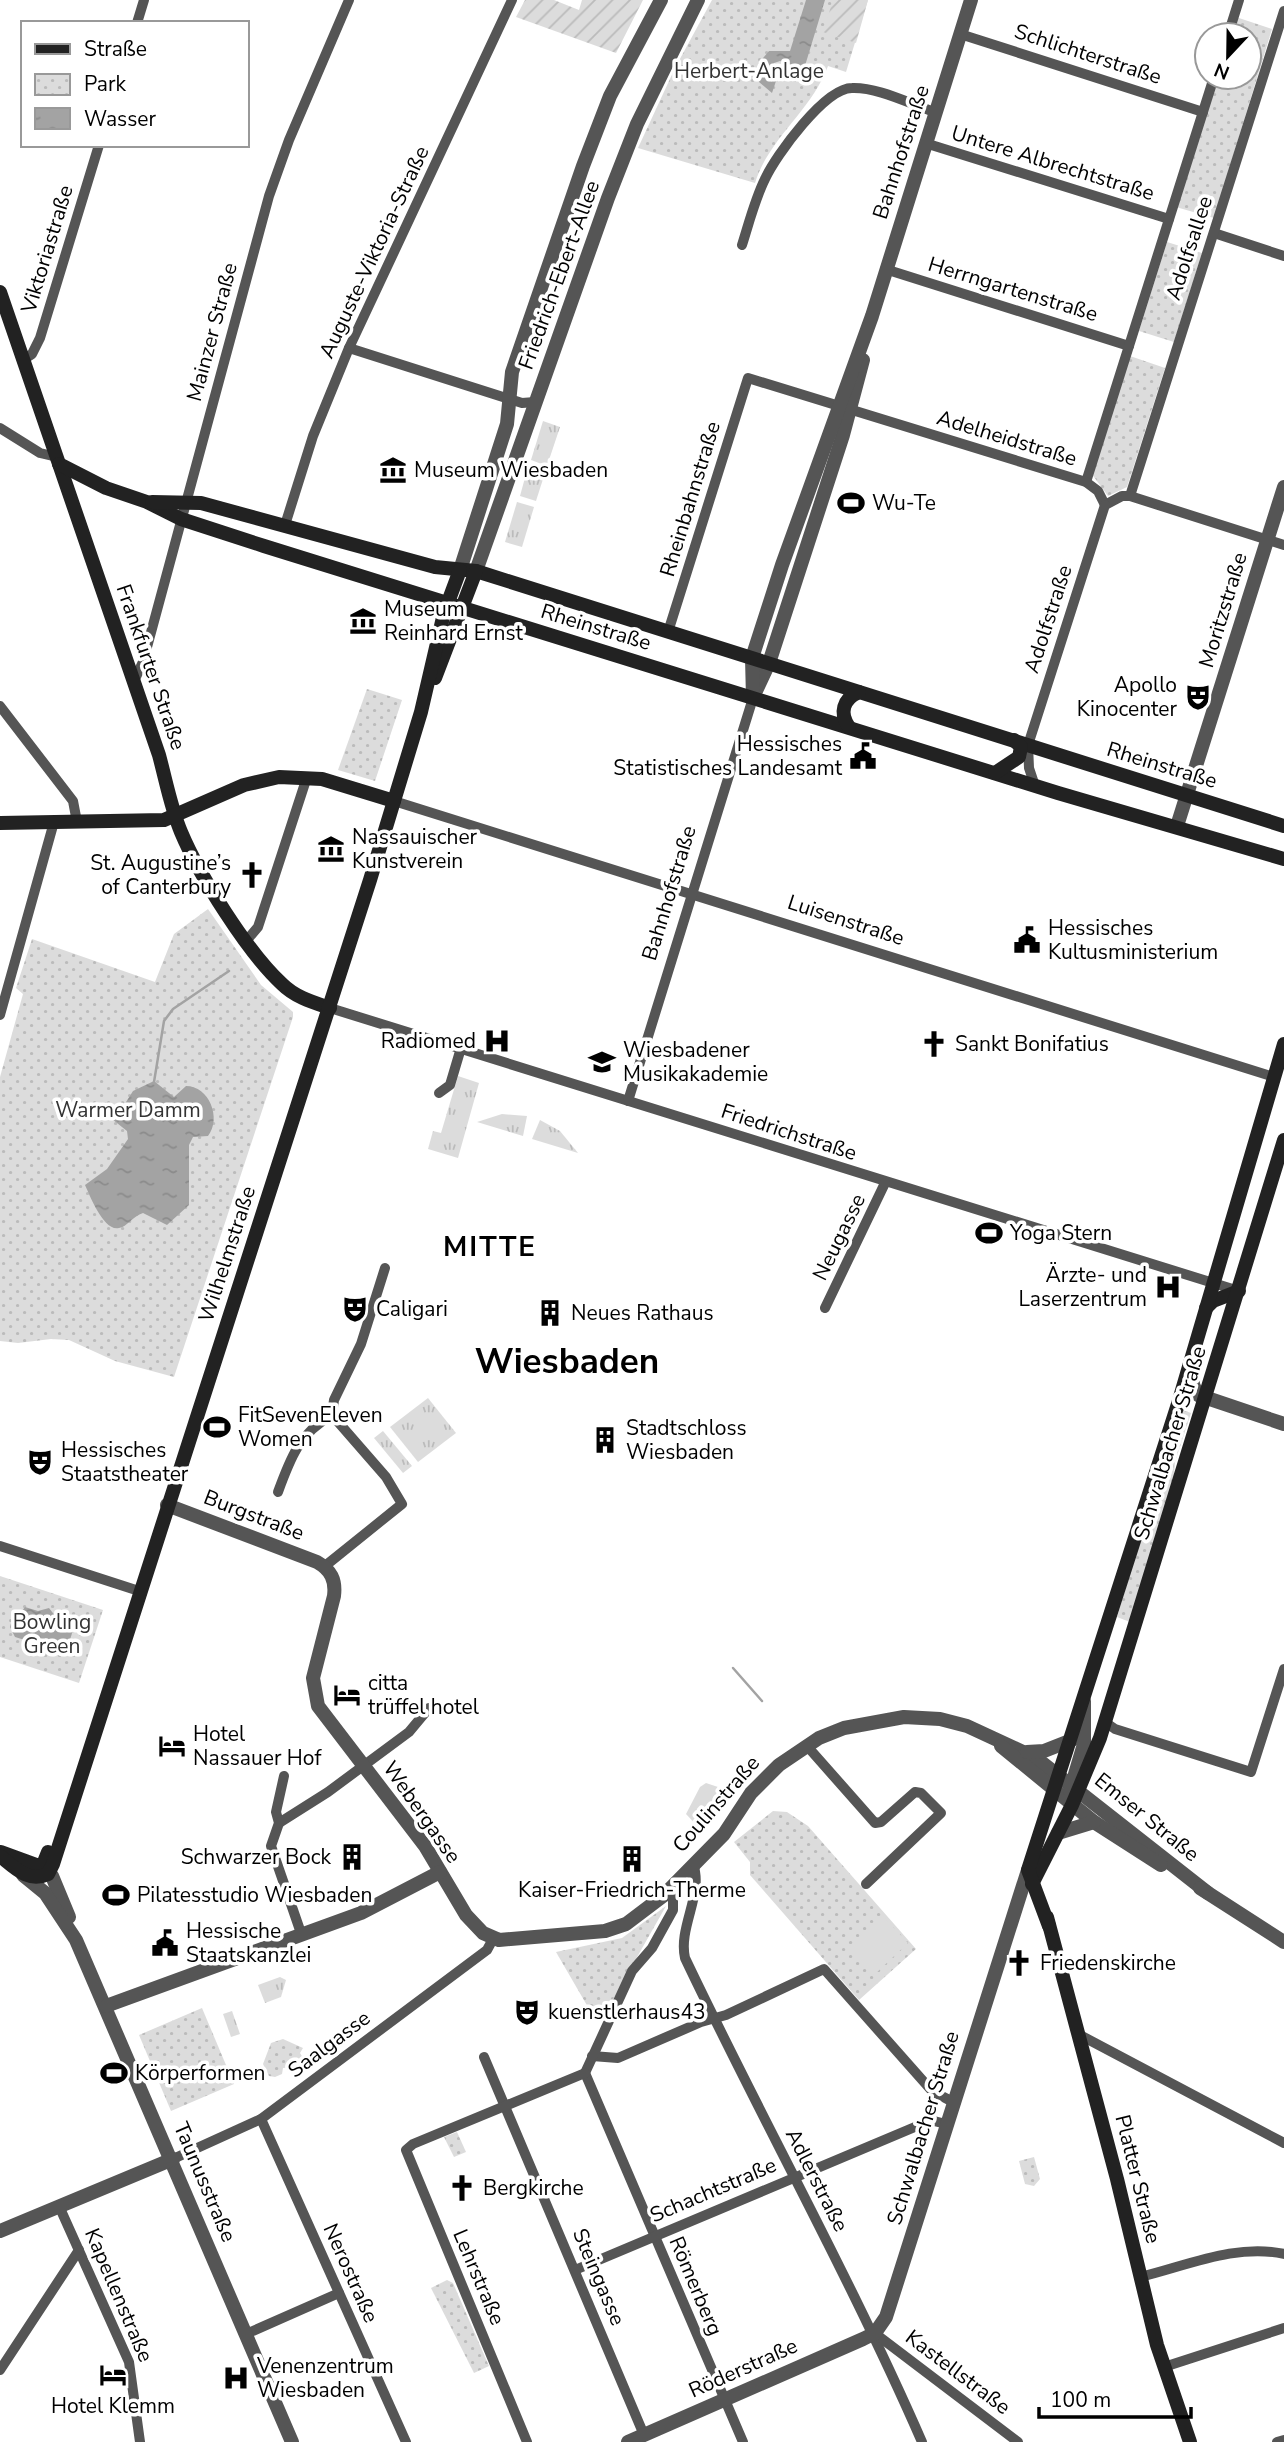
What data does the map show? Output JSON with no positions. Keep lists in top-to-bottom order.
{
  "streets": {
    "main road": [
      "Rheinstraße",
      "Frankfurter Straße",
      "Wilhelmstraße",
      "Schwalbacher Straße",
      "Platter Straße"
    ],
    "street": [
      "Schlichterstraße",
      "Bahnhofstraße",
      "Untere Albrechtstraße",
      "Adolfsallee",
      "Viktoriastraße",
      "Auguste-Viktoria-Straße",
      "Friedrich-Ebert-Allee",
      "Herrngartenstraße",
      "Mainzer Straße",
      "Adelheidstraße",
      "Rheinbahnstraße",
      "Moritzstraße",
      "Adolfstraße",
      "Luisenstraße",
      "Friedrichstraße",
      "Neugasse",
      "Burgstraße",
      "Coulinstraße",
      "Webergasse",
      "Emser Straße",
      "Saalgasse",
      "Adlerstraße",
      "Taunusstraße",
      "Schachtstraße",
      "Nerostraße",
      "Lehrstraße",
      "Steingasse",
      "Römerberg",
      "Kapellenstraße",
      "Röderstraße",
      "Kastellstraße"
    ]
  },
  "crossings": [
    ["Schlichterstraße", "Bahnhofstraße"],
    ["Schlichterstraße", "Adolfsallee"],
    ["Bahnhofstraße", "Untere Albrechtstraße"],
    ["Bahnhofstraße", "Herrngartenstraße"],
    ["Bahnhofstraße", "Adelheidstraße"],
    ["Bahnhofstraße", "Rheinstraße"],
    ["Bahnhofstraße", "Luisenstraße"],
    ["Bahnhofstraße", "Friedrichstraße"],
    ["Untere Albrechtstraße", "Adolfsallee"],
    ["Adolfsallee", "Herrngartenstraße"],
    ["Adolfsallee", "Adelheidstraße"],
    ["Viktoriastraße", "Frankfurter Straße"],
    ["Auguste-Viktoria-Straße", "Rheinstraße"],
    ["Friedrich-Ebert-Allee", "Rheinstraße"],
    ["Friedrich-Ebert-Allee", "Wilhelmstraße"],
    ["Mainzer Straße", "Rheinstraße"],
    ["Mainzer Straße", "Frankfurter Straße"],
    ["Adelheidstraße", "Rheinbahnstraße"],
    ["Adelheidstraße", "Adolfstraße"],
    ["Rheinbahnstraße", "Rheinstraße"],
    ["Moritzstraße", "Rheinstraße"],
    ["Adolfstraße", "Rheinstraße"],
    ["Rheinstraße", "Wilhelmstraße"],
    ["Frankfurter Straße", "Friedrichstraße"],
    ["Frankfurter Straße", "Wilhelmstraße"],
    ["Luisenstraße", "Wilhelmstraße"],
    ["Luisenstraße", "Schwalbacher Straße"],
    ["Friedrichstraße", "Neugasse"],
    ["Friedrichstraße", "Wilhelmstraße"],
    ["Friedrichstraße", "Schwalbacher Straße"],
    ["Wilhelmstraße", "Burgstraße"],
    ["Wilhelmstraße", "Taunusstraße"],
    ["Schwalbacher Straße", "Coulinstraße"],
    ["Schwalbacher Straße", "Emser Straße"],
    ["Schwalbacher Straße", "Platter Straße"],
    ["Schwalbacher Straße", "Adlerstraße"],
    ["Schwalbacher Straße", "Schachtstraße"],
    ["Schwalbacher Straße", "Röderstraße"],
    ["Schwalbacher Straße", "Kastellstraße"],
    ["Burgstraße", "Webergasse"],
    ["Coulinstraße", "Webergasse"],
    ["Coulinstraße", "Emser Straße"],
    ["Coulinstraße", "Saalgasse"],
    ["Coulinstraße", "Adlerstraße"],
    ["Webergasse", "Saalgasse"],
    ["Saalgasse", "Taunusstraße"],
    ["Saalgasse", "Nerostraße"],
    ["Adlerstraße", "Schachtstraße"],
    ["Adlerstraße", "Röderstraße"],
    ["Adlerstraße", "Kastellstraße"],
    ["Schachtstraße", "Steingasse"],
    ["Schachtstraße", "Römerberg"],
    ["Lehrstraße", "Steingasse"],
    ["Steingasse", "Röderstraße"],
    ["Römerberg", "Röderstraße"],
    ["Röderstraße", "Kastellstraße"]
  ],
  "districts": ["MITTE", "Wiesbaden"],
  "parks": ["Herbert-Anlage", "Warmer Damm", "Bowling Green"],
  "places": {
    "museum": ["Museum Wiesbaden", "Museum Reinhard Ernst", "Nassauischer Kunstverein"],
    "sports": [
      "Wu-Te",
      "Yoga Stern",
      "FitSevenEleven Women",
      "Pilatesstudio Wiesbaden",
      "Körperformen"
    ],
    "theatre": [
      "Apollo Kinocenter",
      "Caligari",
      "Hessisches Staatstheater",
      "kuenstlerhaus43"
    ],
    "public building": ["Hessisches Statistisches Landesamt", "Hessisches Kultusministerium", "Hessische Staatskanzlei"],
    "church": [
      "St. Augustine’s of Canterbury",
      "Sankt Bonifatius",
      "Friedenskirche",
      "Bergkirche"
    ],
    "hospital": ["Radiomed", "Ärzte- und Laserzentrum", "Venenzentrum Wiesbaden"],
    "school or university": ["Wiesbadener Musikakademie"],
    "building": [
      "Neues Rathaus",
      "Stadtschloss Wiesbaden",
      "Schwarzer Bock",
      "Kaiser-Friedrich-Therme"
    ],
    "hotel": ["citta trüffel hotel", "Hotel Nassauer Hof", "Hotel Klemm"]
  },
  "legend": ["Straße", "Park", "Wasser"],
  "scale_bar": "100 m",
  "north": "bottom"
}
